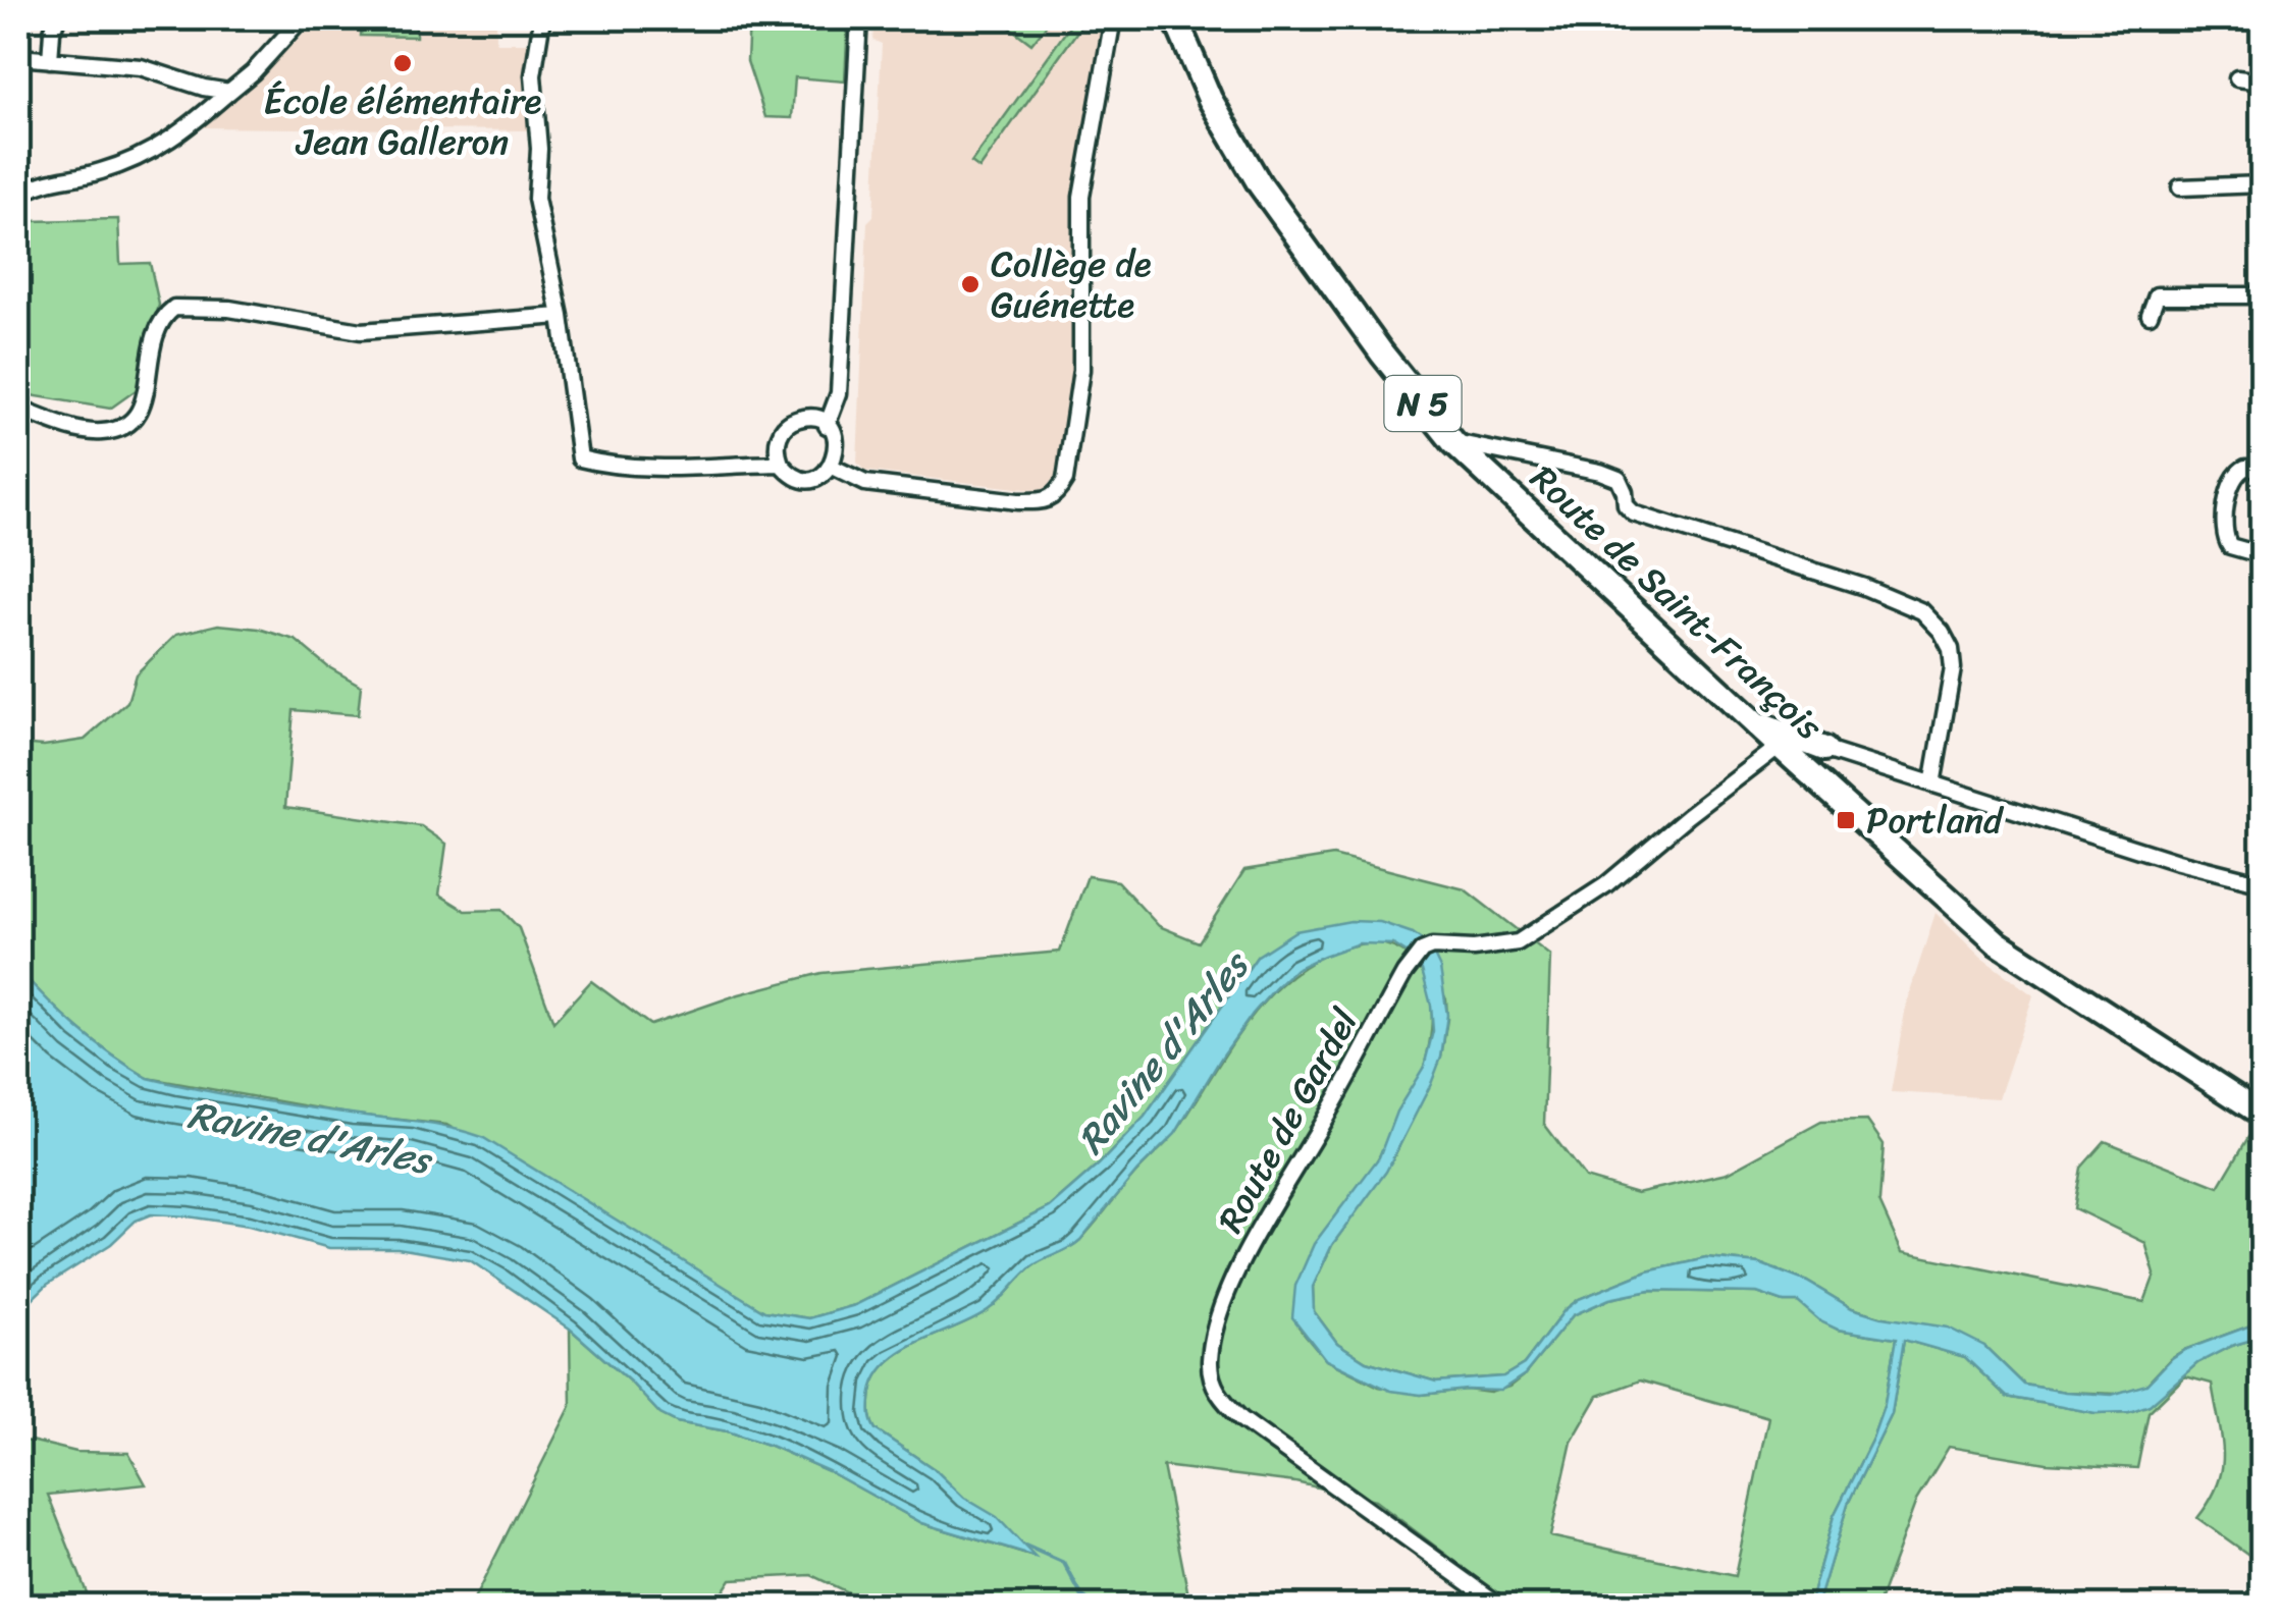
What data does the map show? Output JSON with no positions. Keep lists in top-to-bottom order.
{
  "streets": {
    "main road": ["N 5", "Route de Saint-François"],
    "street": ["Route de Gardel"]
  },
  "crossings": [
    ["Route de Saint-François", "Route de Gardel"]
  ],
  "water": ["Ravine d'Arles"],
  "places": {
    "other": ["École élémentaire Jean Galleron", "Collège de Guénette"],
    "transit": ["Portland"]
  }
}
